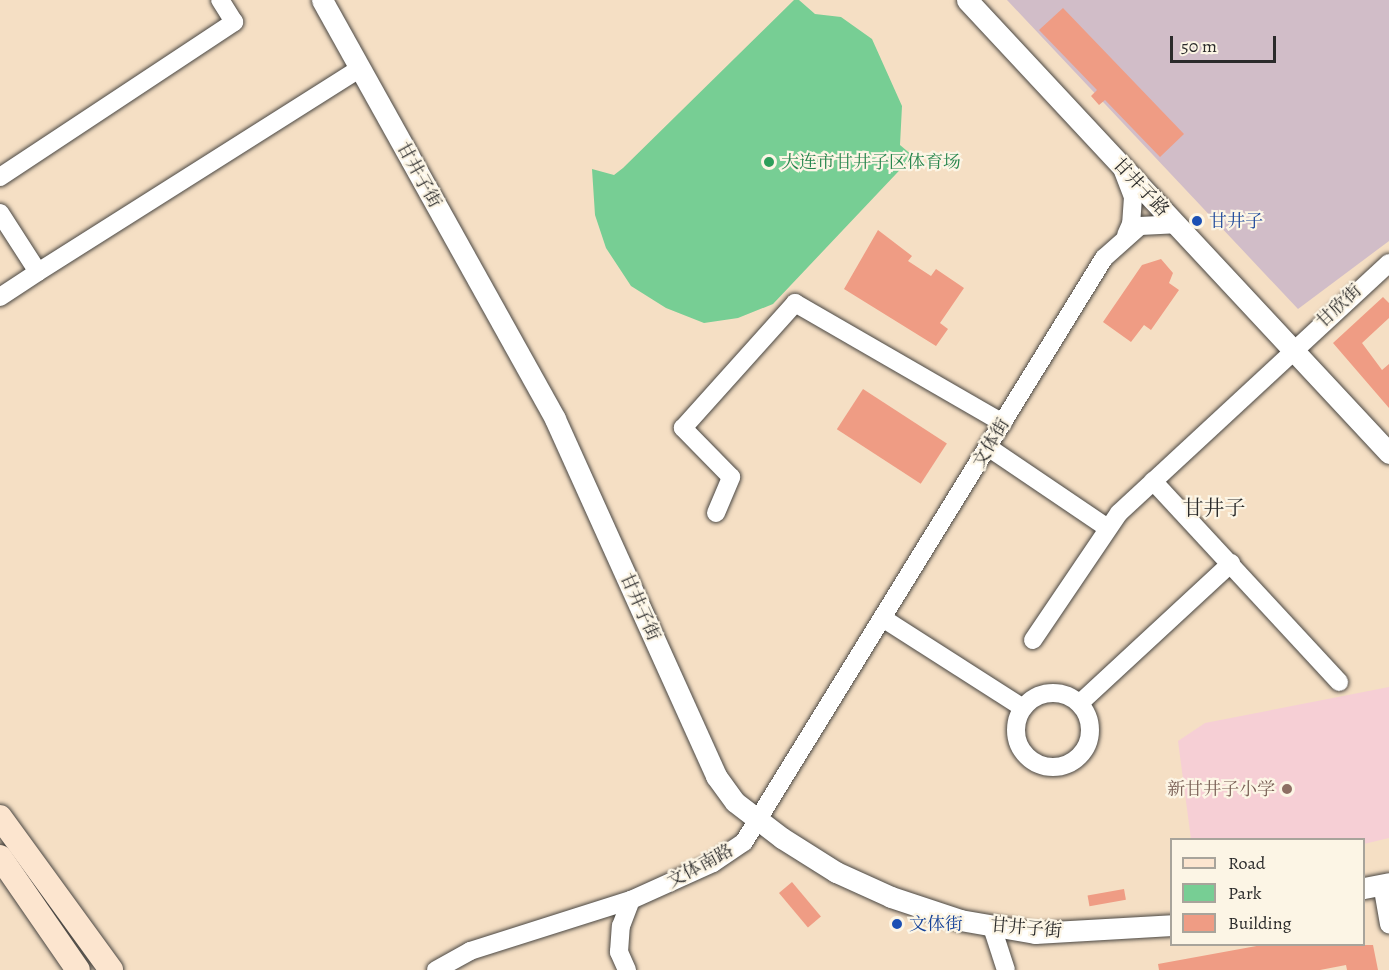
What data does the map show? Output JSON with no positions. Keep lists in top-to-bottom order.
{
  "streets": {
    "street": [
      "甘井子街",
      "甘井子路",
      "甘欣街",
      "文体街",
      "文体南路"
    ]
  },
  "crossings": [
    ["甘井子街", "文体街"],
    ["甘井子街", "文体南路"],
    ["甘井子路", "甘欣街"],
    ["甘井子路", "文体街"],
    ["文体街", "文体南路"]
  ],
  "districts": ["甘井子"],
  "places": [
    "大连市甘井子区体育场",
    "甘井子",
    "新甘井子小学",
    "文体街"
  ],
  "legend": ["Road", "Park", "Building"],
  "scale_bar": "50 m"
}
